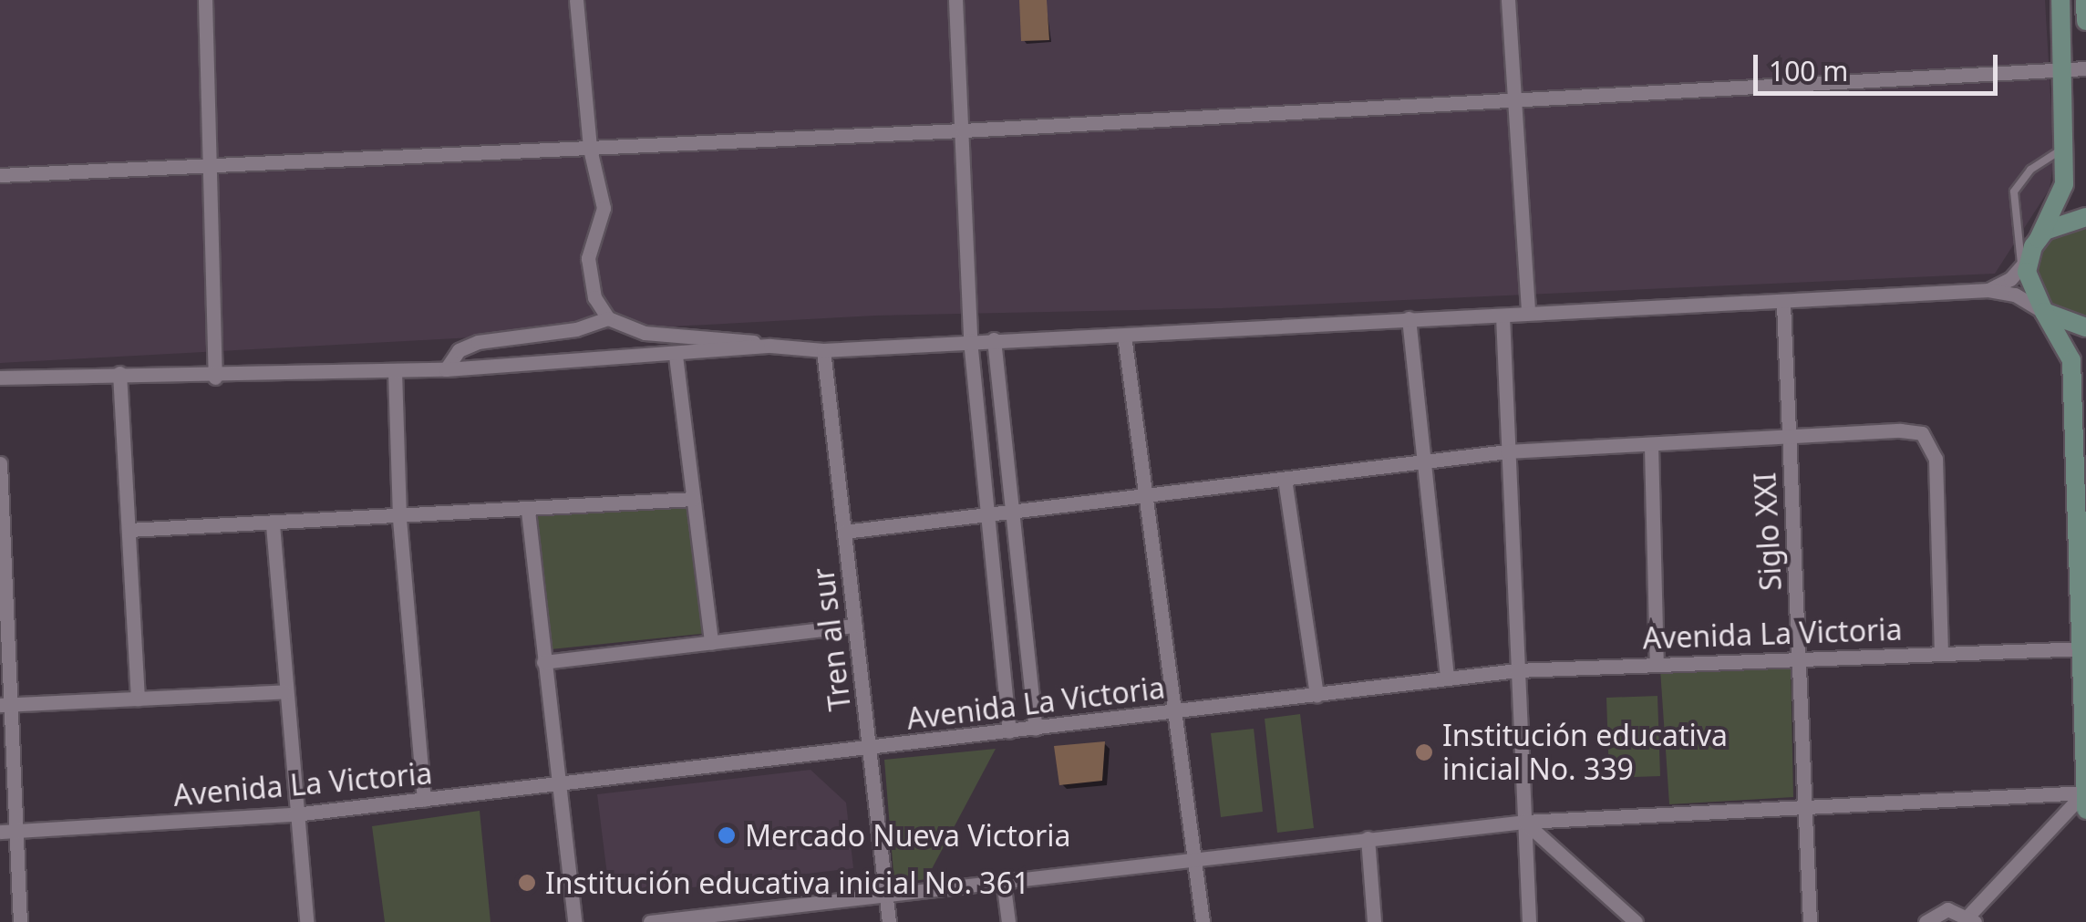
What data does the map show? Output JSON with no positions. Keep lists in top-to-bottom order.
{
  "streets": {
    "street": ["Siglo XXI", "Avenida La Victoria", "Tren al sur"]
  },
  "crossings": [
    ["Siglo XXI", "Avenida La Victoria"],
    ["Avenida La Victoria", "Tren al sur"]
  ],
  "places": ["Institución educativa inicial No. 339", "Mercado Nueva Victoria", "Institución educativa inicial No. 361"],
  "scale_bar": "100 m"
}
